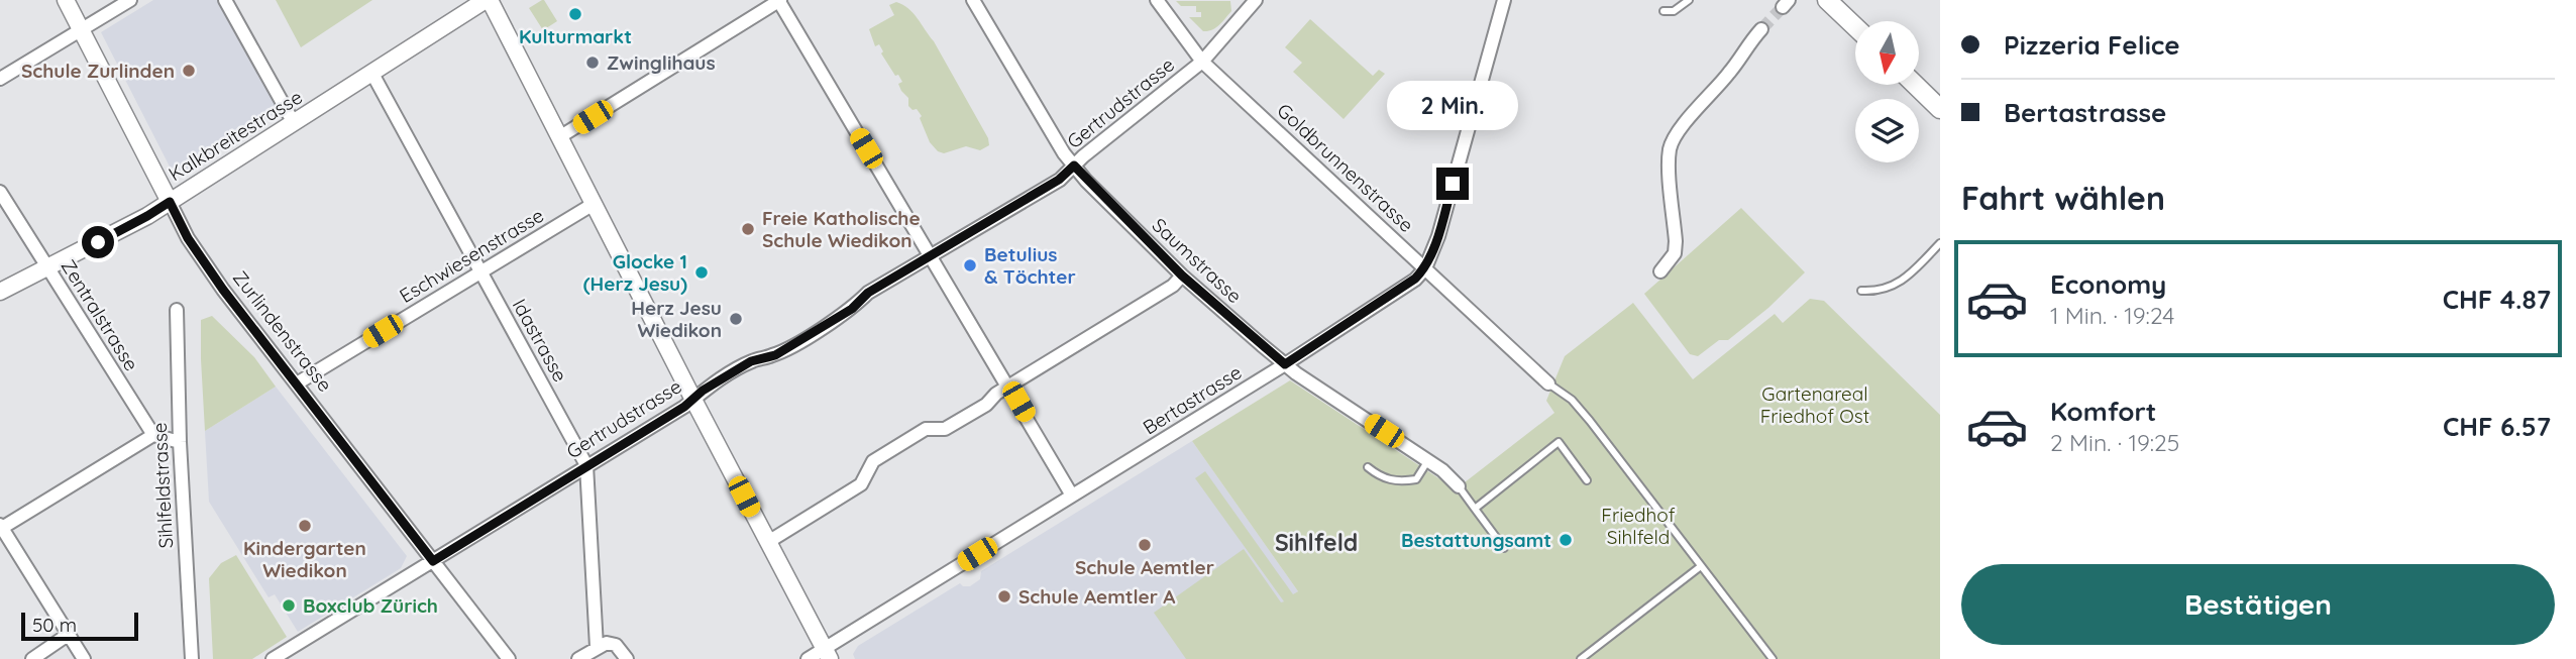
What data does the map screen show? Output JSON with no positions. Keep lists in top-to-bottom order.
{
  "streets": {
    "street": [
      "Gertrudstrasse",
      "Kalkbreitestrasse",
      "Goldbrunnenstrasse",
      "Eschwiesenstrasse",
      "Saumstrasse",
      "Zentralstrasse",
      "Zurlindenstrasse",
      "Idastrasse",
      "Bertastrasse",
      "Sihlfeldstrasse"
    ]
  },
  "crossings": [
    ["Gertrudstrasse", "Goldbrunnenstrasse"],
    ["Gertrudstrasse", "Saumstrasse"],
    ["Gertrudstrasse", "Zurlindenstrasse"],
    ["Gertrudstrasse", "Idastrasse"],
    ["Kalkbreitestrasse", "Zentralstrasse"],
    ["Kalkbreitestrasse", "Zurlindenstrasse"],
    ["Kalkbreitestrasse", "Idastrasse"],
    ["Goldbrunnenstrasse", "Bertastrasse"],
    ["Eschwiesenstrasse", "Zurlindenstrasse"],
    ["Eschwiesenstrasse", "Idastrasse"],
    ["Saumstrasse", "Bertastrasse"]
  ],
  "districts": ["Sihlfeld"],
  "parks": ["Gartenareal Friedhof Ost", "Friedhof Sihlfeld"],
  "places": [
    "Kulturmarkt",
    "Zwinglihaus",
    "Schule Zurlinden",
    "Freie Katholische Schule Wiedikon",
    "Betulius & Töchter",
    "Glocke 1 (Herz Jesu)",
    "Herz Jesu Wiedikon",
    "Kindergarten Wiedikon",
    "Bestattungsamt",
    "Schule Aemtler",
    "Schule Aemtler A",
    "Boxclub Zürich"
  ],
  "scale_bar": "50 m",
  "north": "bottom",
  "page": {
    "banner": ["Pizzeria Felice", "Bertastrasse"],
    "bubble": "2 Min.",
    "heading": "Fahrt wählen",
    "list": [
      {
        "name": "Economy",
        "note": "1 Min. · 19:24",
        "value": "CHF 4.87"
      },
      {
        "name": "Komfort",
        "note": "2 Min. · 19:25",
        "value": "CHF 6.57"
      }
    ],
    "buttons": "Bestätigen",
    "scale": "50 m"
  }
}
